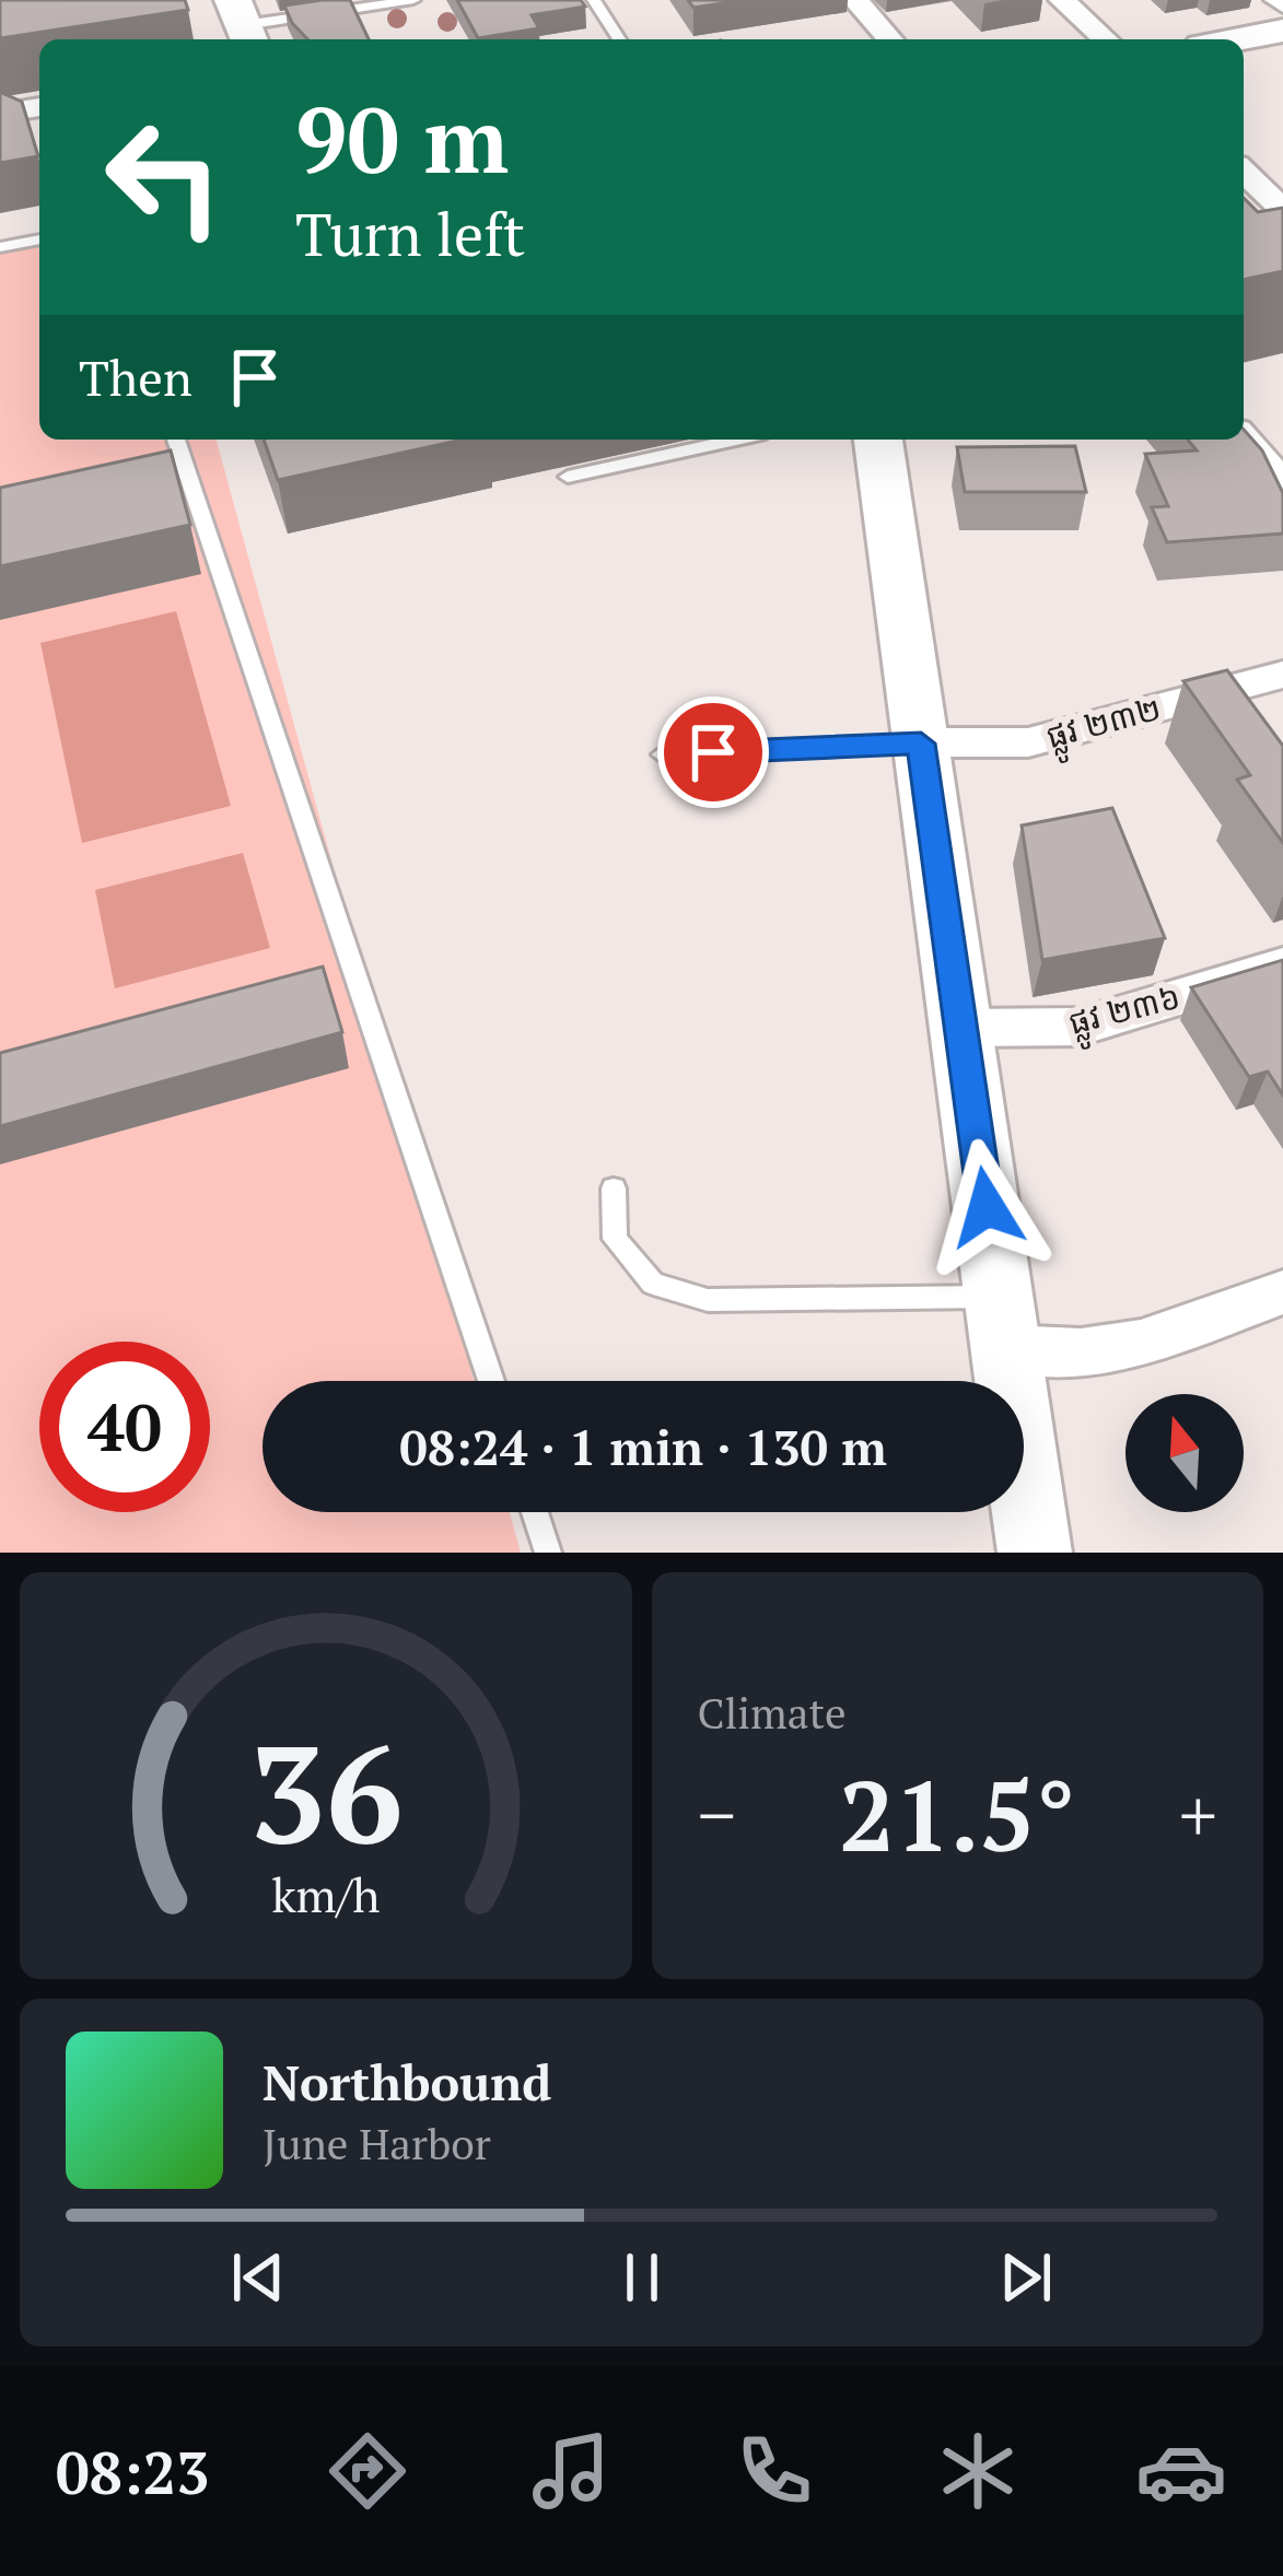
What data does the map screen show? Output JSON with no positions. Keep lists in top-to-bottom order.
{
  "streets": {
    "street": ["ផ្លូវ ២៣២", "ផ្លូវ ២៣៦"]
  },
  "north": "top",
  "page": {
    "turn": ["90 m", "Turn left"],
    "then": "Then",
    "limit": "40",
    "trip": "08:24 · 1 min · 130 m",
    "tile": "Climate",
    "heat": ["−", "21.5°", "+"],
    "song": ["Northbound", "June Harbor"],
    "tabs": "08:23",
    "gauge": ["36", "km/h"]
  }
}
